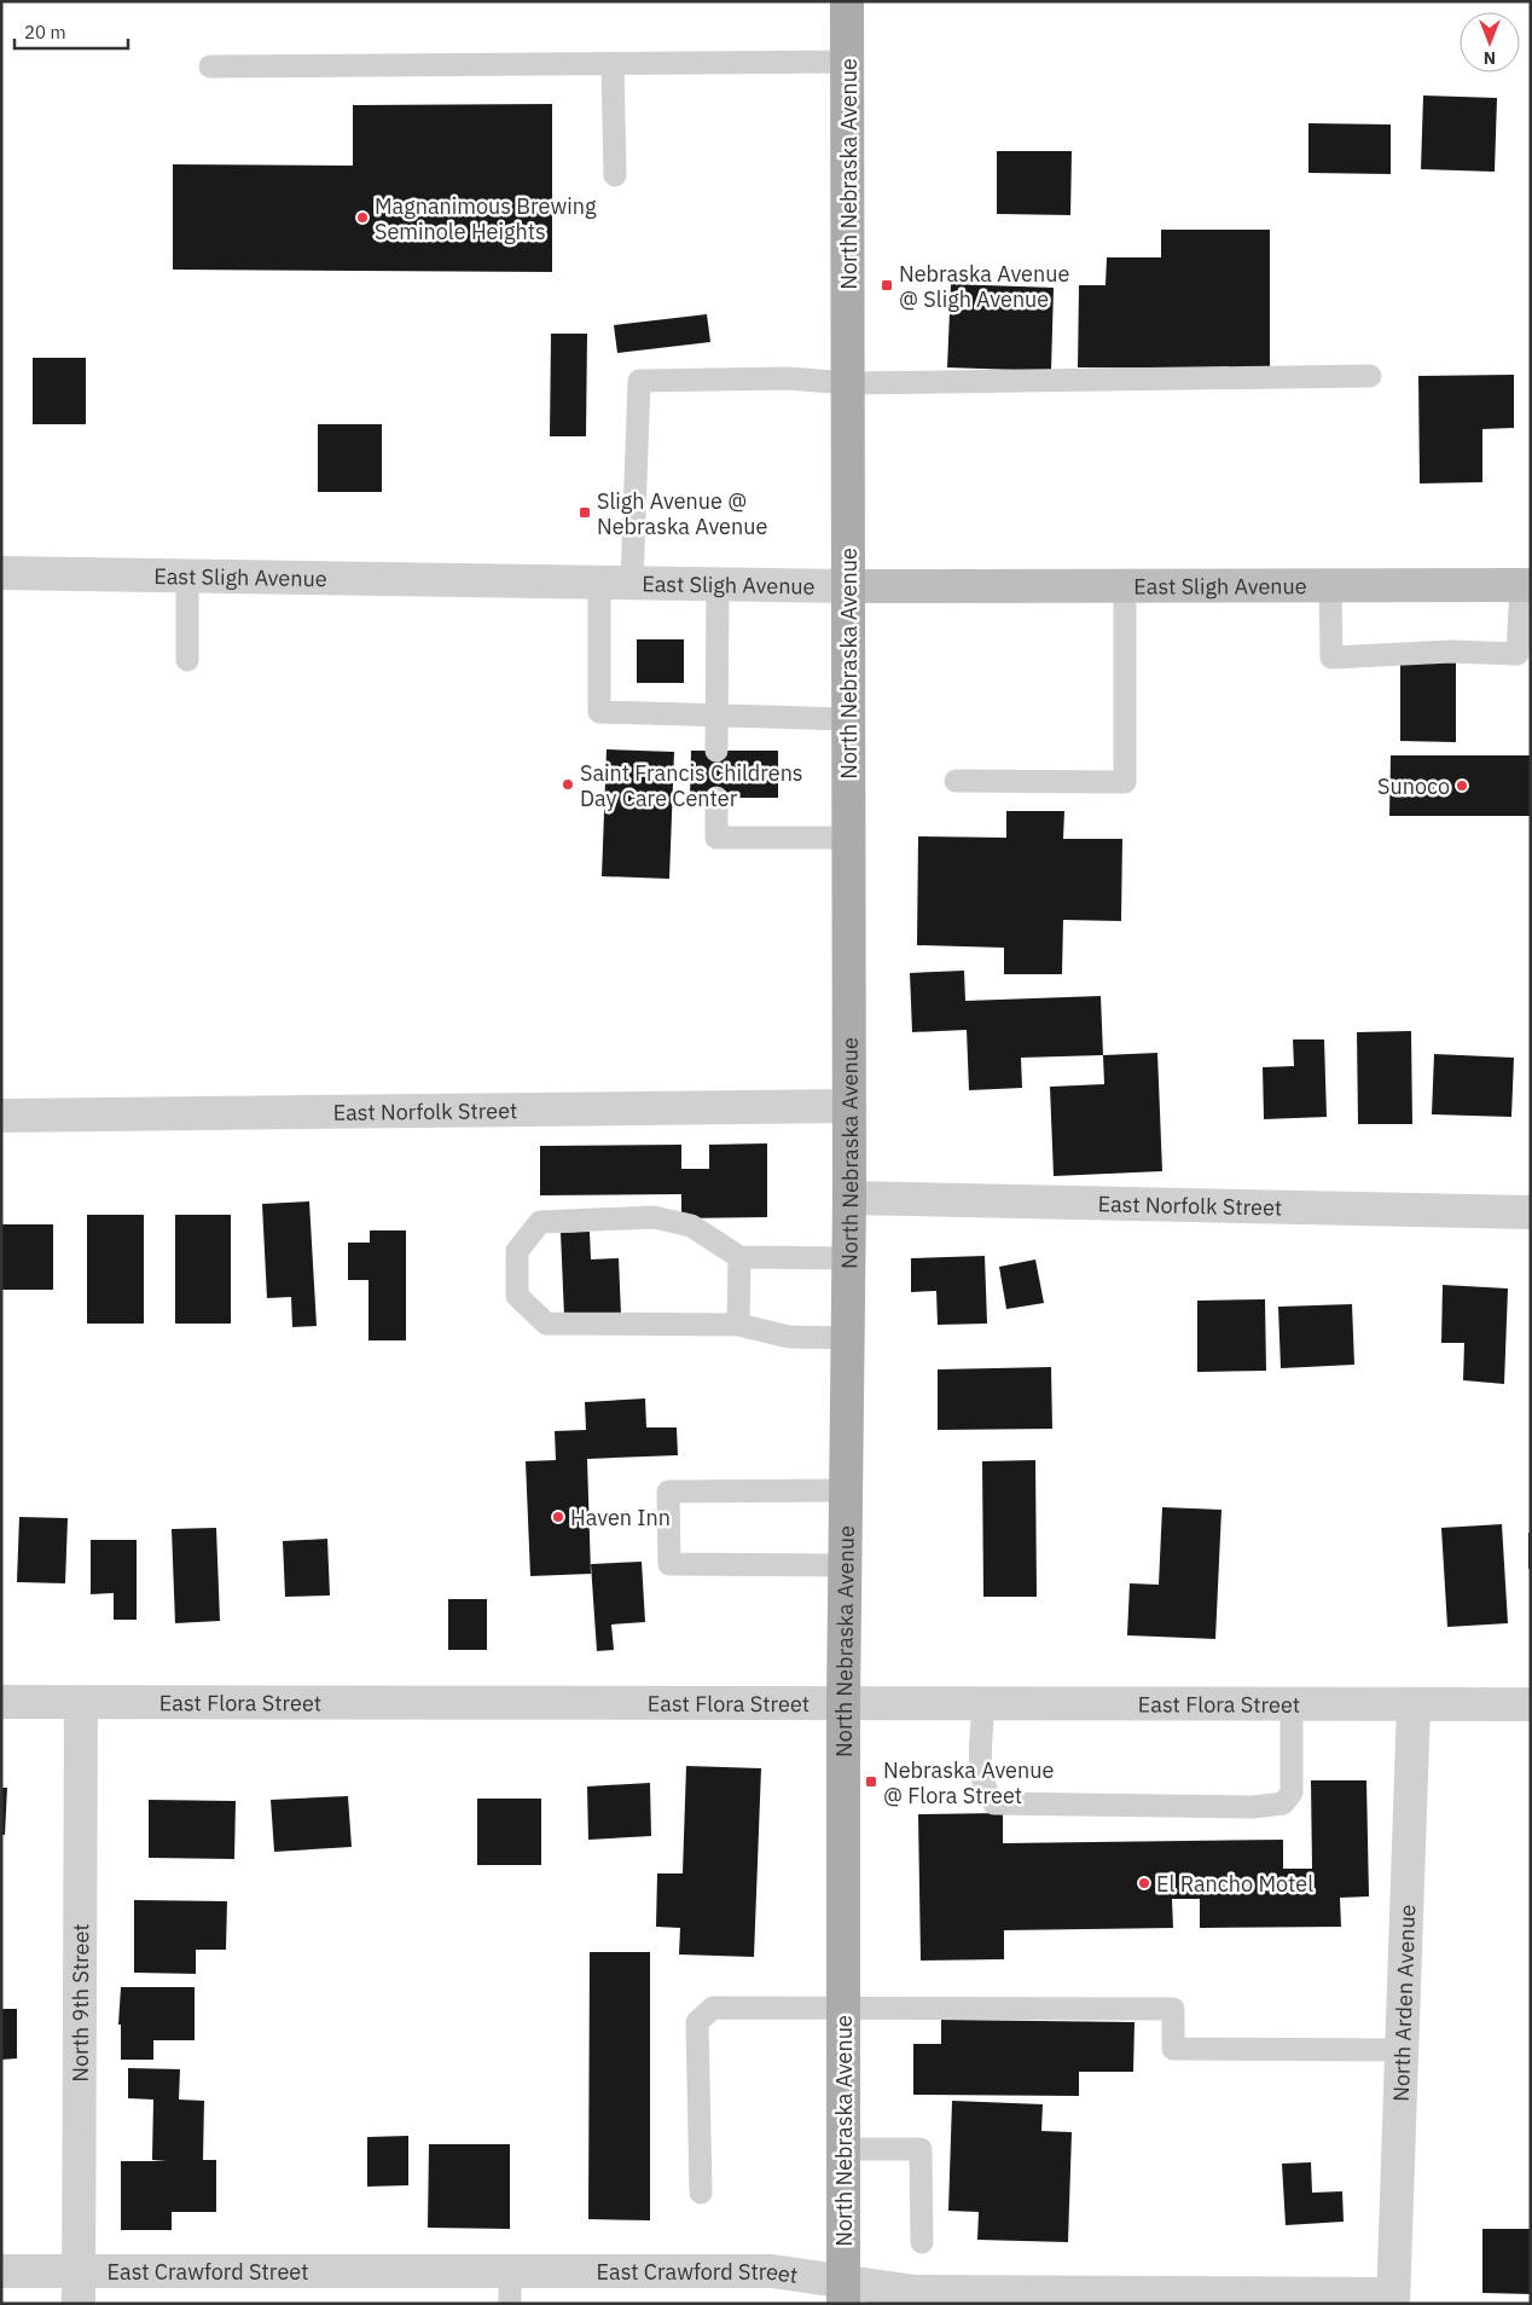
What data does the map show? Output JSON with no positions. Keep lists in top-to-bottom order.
{
  "streets": {
    "main road": ["North Nebraska Avenue", "East Sligh Avenue"],
    "street": [
      "East Norfolk Street",
      "East Flora Street",
      "North 9th Street",
      "North Arden Avenue",
      "East Crawford Street"
    ]
  },
  "crossings": [
    ["North Nebraska Avenue", "East Sligh Avenue"],
    ["North Nebraska Avenue", "East Norfolk Street"],
    ["North Nebraska Avenue", "East Flora Street"],
    ["North Nebraska Avenue", "East Crawford Street"],
    ["East Flora Street", "North 9th Street"],
    ["East Flora Street", "North Arden Avenue"],
    ["North 9th Street", "East Crawford Street"],
    ["North Arden Avenue", "East Crawford Street"]
  ],
  "places": {
    "other": [
      "Magnanimous Brewing Seminole Heights",
      "Saint Francis Childrens Day Care Center",
      "Sunoco",
      "Haven Inn",
      "El Rancho Motel"
    ],
    "transit": ["Nebraska Avenue @ Sligh Avenue", "Sligh Avenue @ Nebraska Avenue", "Nebraska Avenue @ Flora Street"]
  },
  "scale_bar": "20 m",
  "north": "bottom"
}
